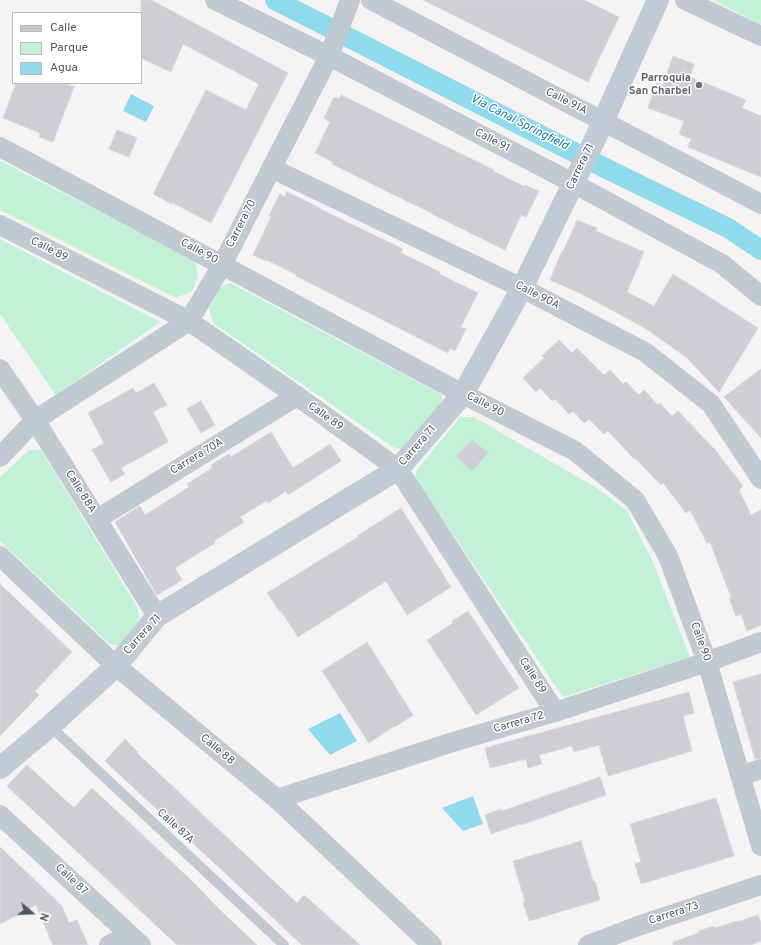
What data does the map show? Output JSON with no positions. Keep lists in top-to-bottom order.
{
  "streets": {
    "street": [
      "Calle 91A",
      "Calle 91",
      "Carrera 71",
      "Carrera 70",
      "Calle 89",
      "Calle 90",
      "Calle 90A",
      "Carrera 70A",
      "Calle 88A",
      "Carrera 72",
      "Calle 88",
      "Calle 87",
      "Carrera 73"
    ],
    "lane": ["Calle 87A"]
  },
  "crossings": [
    ["Calle 91A", "Carrera 71"],
    ["Calle 91", "Carrera 71"],
    ["Calle 91", "Carrera 70"],
    ["Carrera 71", "Calle 89"],
    ["Carrera 71", "Calle 90"],
    ["Carrera 71", "Calle 90A"],
    ["Carrera 71", "Calle 88A"],
    ["Carrera 71", "Calle 88"],
    ["Carrera 71", "Calle 87A"],
    ["Carrera 70", "Calle 89"],
    ["Carrera 70", "Calle 90"],
    ["Carrera 70", "Calle 90A"],
    ["Carrera 70", "Calle 88A"],
    ["Calle 89", "Carrera 70A"],
    ["Calle 89", "Carrera 72"],
    ["Calle 90", "Carrera 72"],
    ["Carrera 70A", "Calle 88A"],
    ["Carrera 72", "Calle 88"]
  ],
  "water": ["Via Canal Springfield"],
  "places": ["Parroquia San Charbel"],
  "legend": ["Calle", "Parque", "Agua"],
  "north": "right"
}
